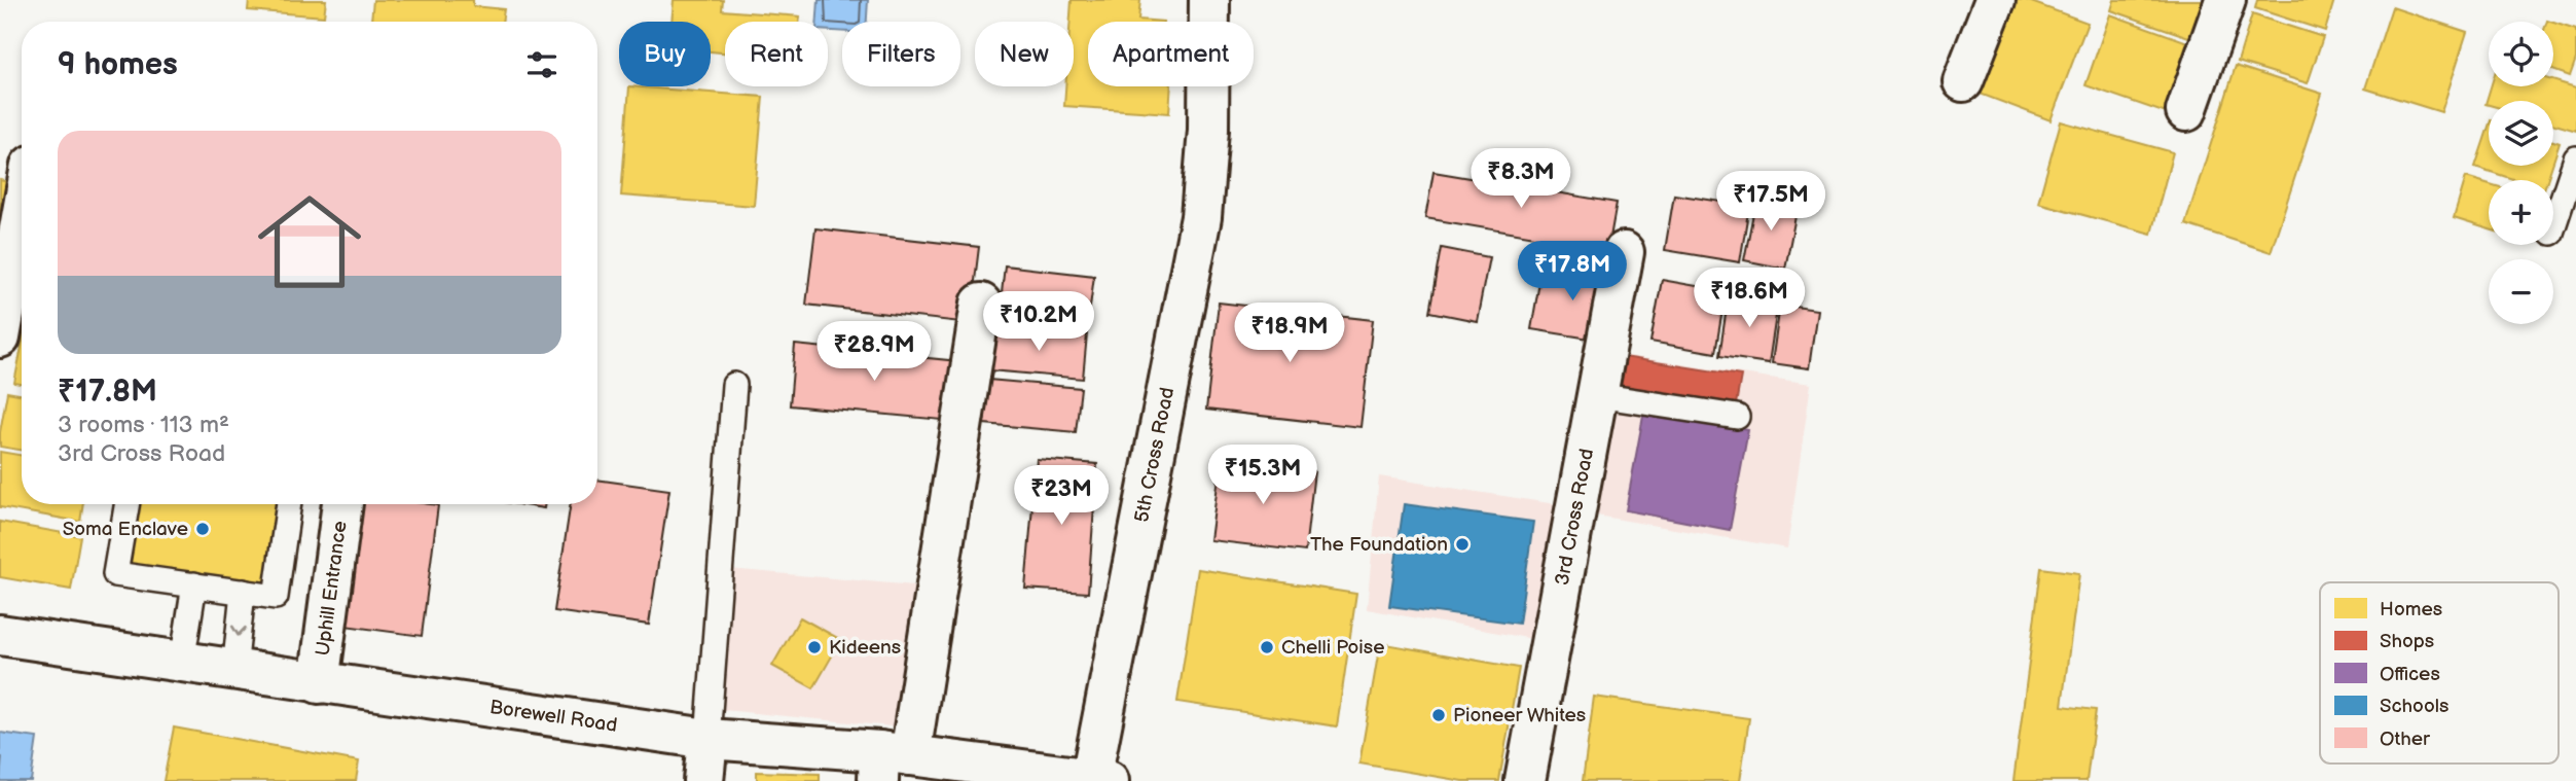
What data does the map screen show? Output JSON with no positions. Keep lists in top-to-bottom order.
{
  "streets": {
    "street": [
      "5th Cross Road",
      "3rd Cross Road",
      "Uphill Entrance",
      "Borewell Road"
    ]
  },
  "crossings": [
    ["5th Cross Road", "Borewell Road"],
    ["Uphill Entrance", "Borewell Road"]
  ],
  "places": [
    "Soma Enclave",
    "The Foundation",
    "Kideens",
    "Chelli Poise",
    "Pioneer Whites"
  ],
  "legend": [
    "Homes",
    "Shops",
    "Offices",
    "Schools",
    "Other"
  ],
  "page": {
    "map_buttons": ["+", "−"],
    "chip": [
      "Buy",
      "Rent",
      "Filters",
      "New",
      "Apartment"
    ],
    "heading": "9 homes",
    "list": [
      {
        "name": "₹17.8M",
        "note": "3 rooms · 113 m² · 3rd Cross Road"
      }
    ],
    "price": [
      "₹8.3M",
      "₹17.5M",
      "₹17.8M",
      "₹18.6M",
      "₹10.2M",
      "₹18.9M",
      "₹28.9M",
      "₹15.3M",
      "₹23M"
    ]
  }
}
